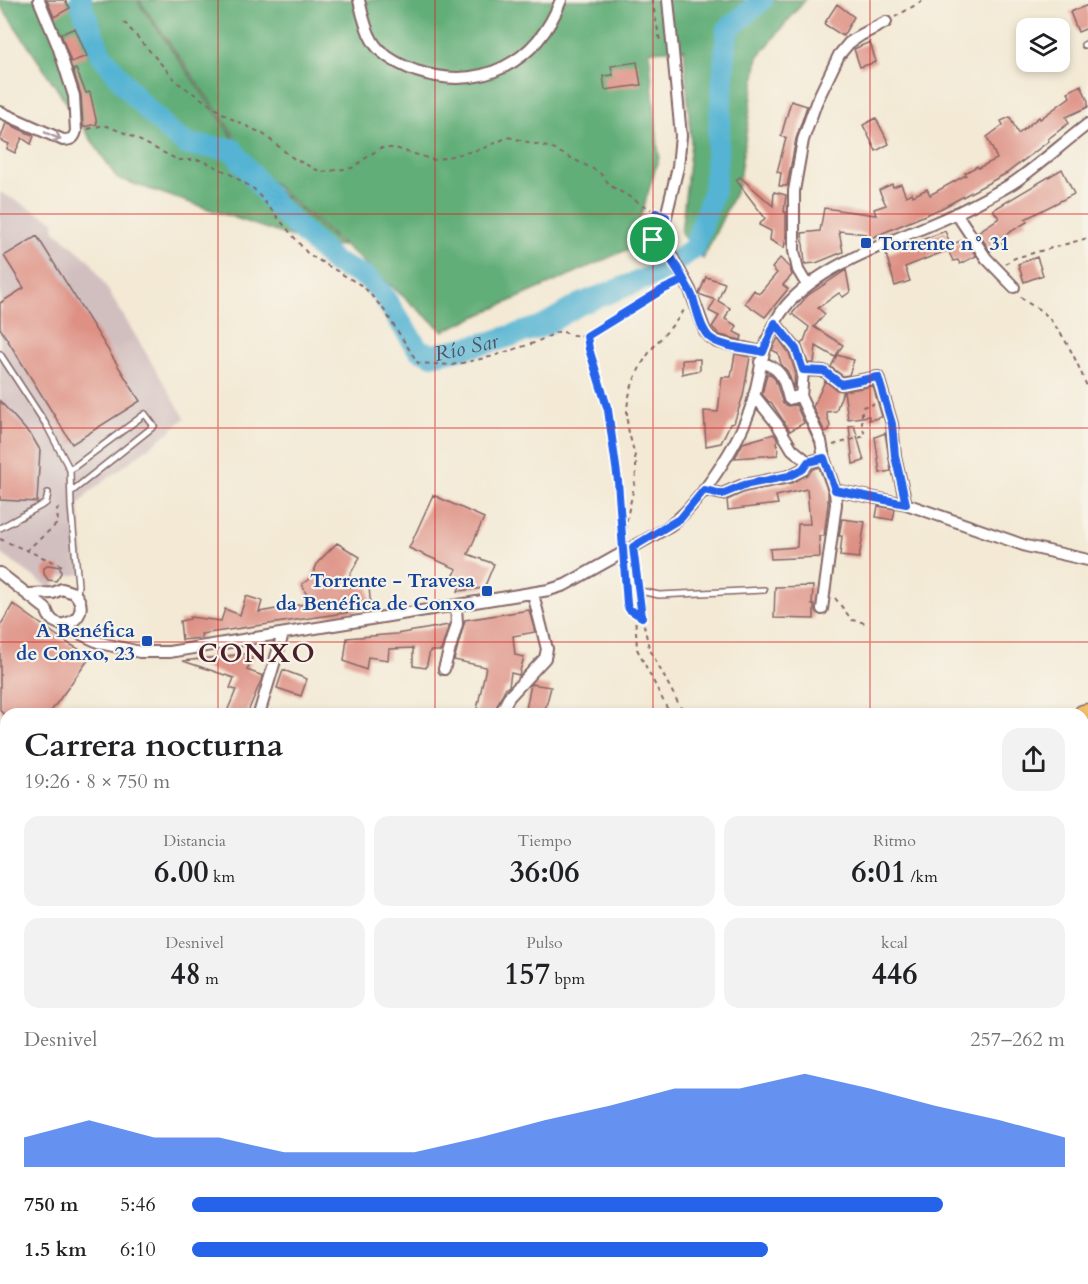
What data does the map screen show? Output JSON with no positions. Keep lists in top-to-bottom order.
{
  "districts": ["CONXO"],
  "water": ["Río Sar"],
  "places": {
    "transit": ["Torrente n° 31", "Torrente - Travesa da Benéfica de Conxo", "A Benéfica de Conxo, 23"]
  },
  "page": {
    "heading": ["Carrera nocturna", "19:26 · 8 × 750 m"],
    "stats": [
      ["Distancia", "6.00 km"],
      ["Tiempo", "36:06"],
      ["Ritmo", "6:01 /km"],
      ["Desnivel", "48 m"],
      ["Pulso", "157 bpm"],
      ["kcal", "446"]
    ],
    "chart": ["Desnivel", "257–262 m"],
    "list": [
      {
        "name": "750 m",
        "note": "5:46"
      },
      {
        "name": "1.5 km",
        "note": "6:10"
      }
    ]
  }
}
